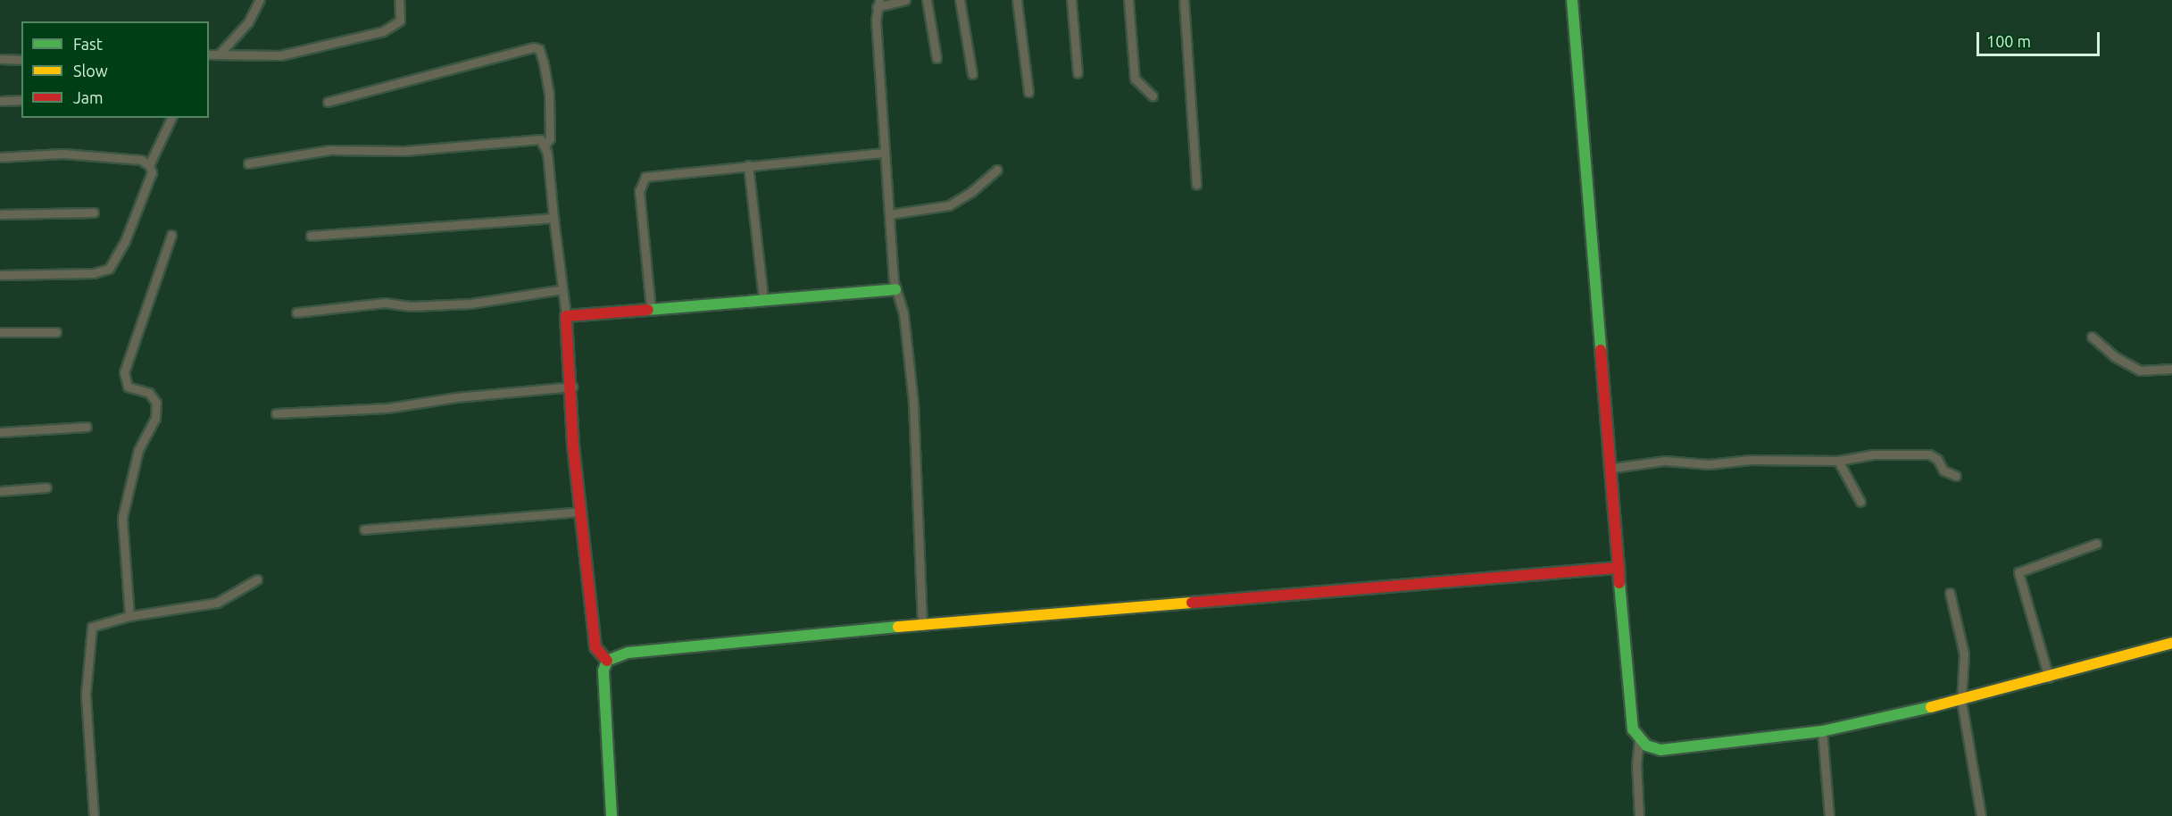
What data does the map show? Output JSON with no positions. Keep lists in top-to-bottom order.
{
  "legend": ["Fast", "Slow", "Jam"],
  "scale_bar": "100 m"
}
